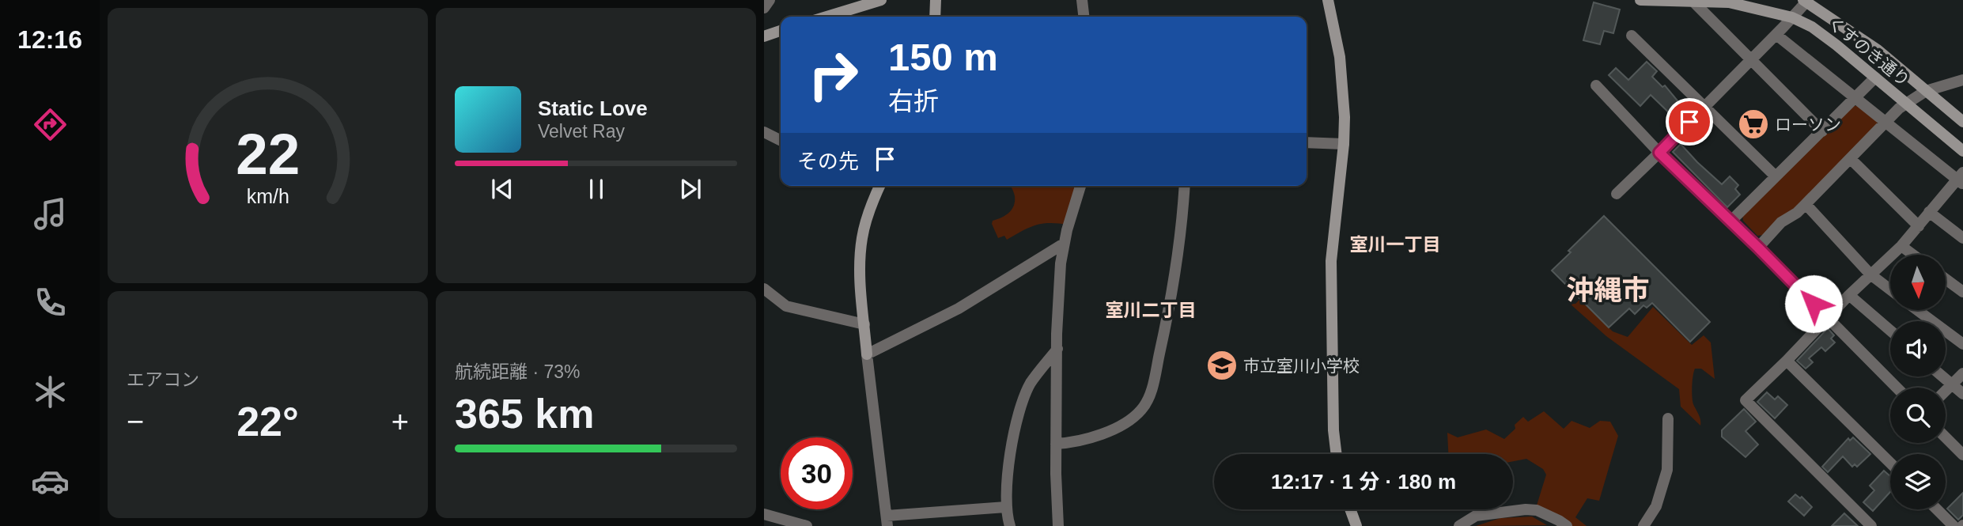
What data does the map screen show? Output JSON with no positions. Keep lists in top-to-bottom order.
{
  "streets": {
    "street": ["くすのき通り"]
  },
  "districts": ["室川一丁目", "沖縄市", "室川二丁目"],
  "places": {
    "supermarket": ["ローソン"],
    "school or university": ["市立室川小学校"]
  },
  "north": "bottom",
  "page": {
    "tabs": "12:16",
    "turn": ["150 m", "右折"],
    "song": ["Static Love", "Velvet Ray"],
    "then": "その先",
    "tile": [
      "エアコン",
      ["航続距離 · 73%", "365 km"]
    ],
    "heat": ["−", "22°", "+"],
    "limit": "30",
    "trip": "12:17 · 1 分 · 180 m",
    "gauge": ["22", "km/h"]
  }
}
